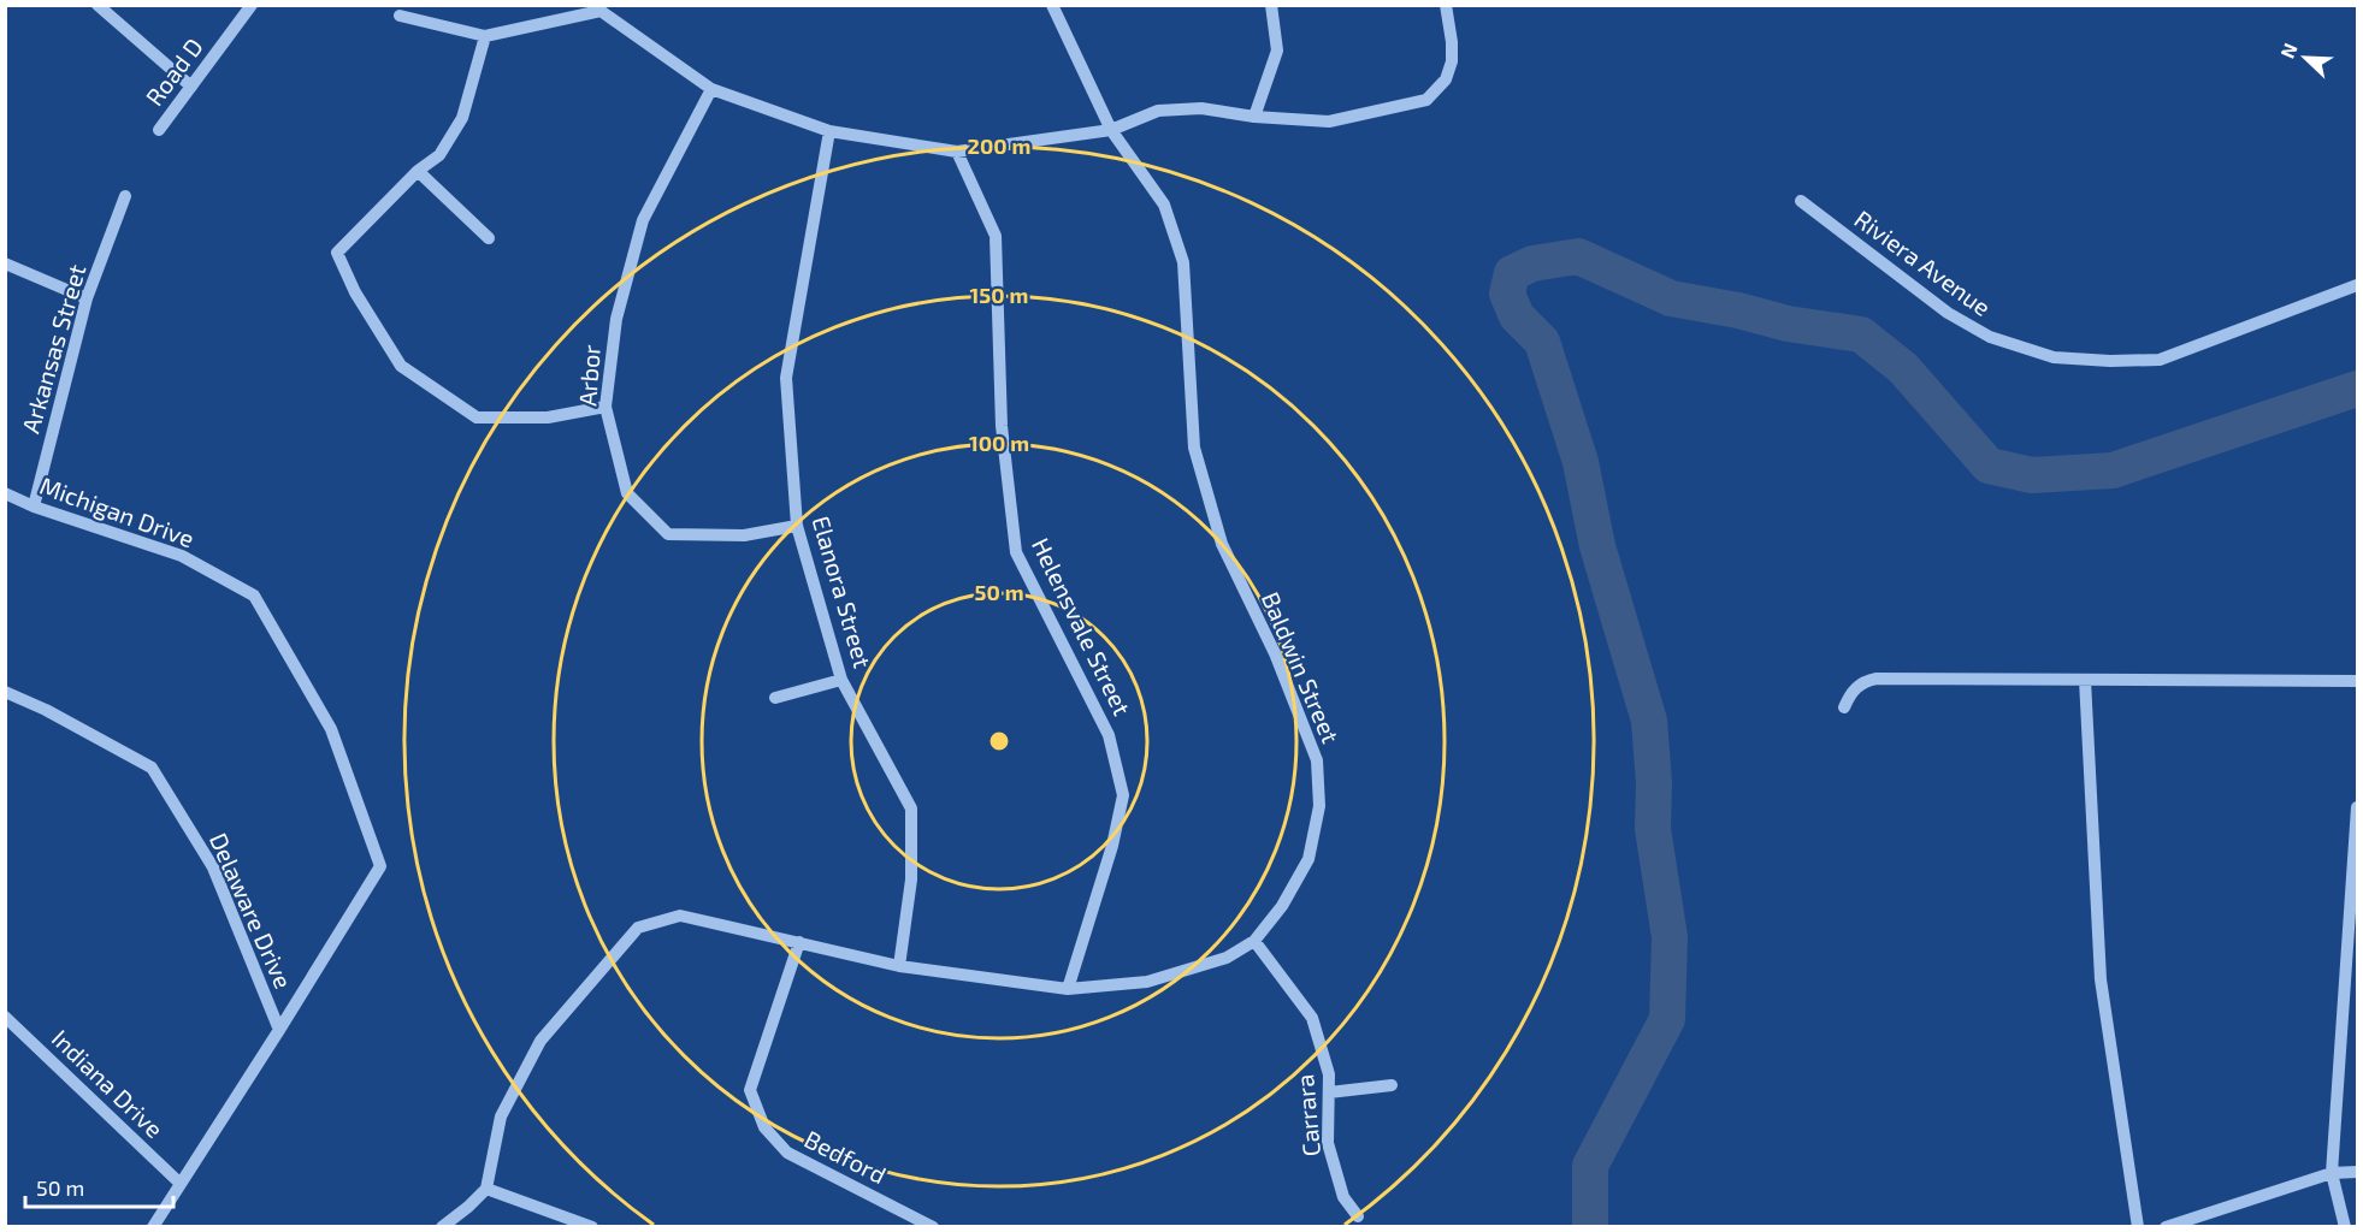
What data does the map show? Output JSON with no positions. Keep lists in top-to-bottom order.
{
  "streets": {
    "street": [
      "Road D",
      "Riviera Avenue",
      "Arkansas Street",
      "Arbor",
      "Michigan Drive",
      "Elanora Street",
      "Helensvale Street",
      "Baldwin Street",
      "Delaware Drive",
      "Indiana Drive",
      "Carrara",
      "Bedford"
    ]
  },
  "crossings": [
    ["Arkansas Street", "Michigan Drive"],
    ["Arbor", "Elanora Street"],
    ["Michigan Drive", "Delaware Drive"],
    ["Elanora Street", "Baldwin Street"],
    ["Helensvale Street", "Baldwin Street"],
    ["Baldwin Street", "Carrara"],
    ["Baldwin Street", "Bedford"]
  ],
  "scale_bar": "50 m",
  "north": "top left",
  "rings": [
    "200 m",
    "150 m",
    "100 m",
    "50 m"
  ]
}
